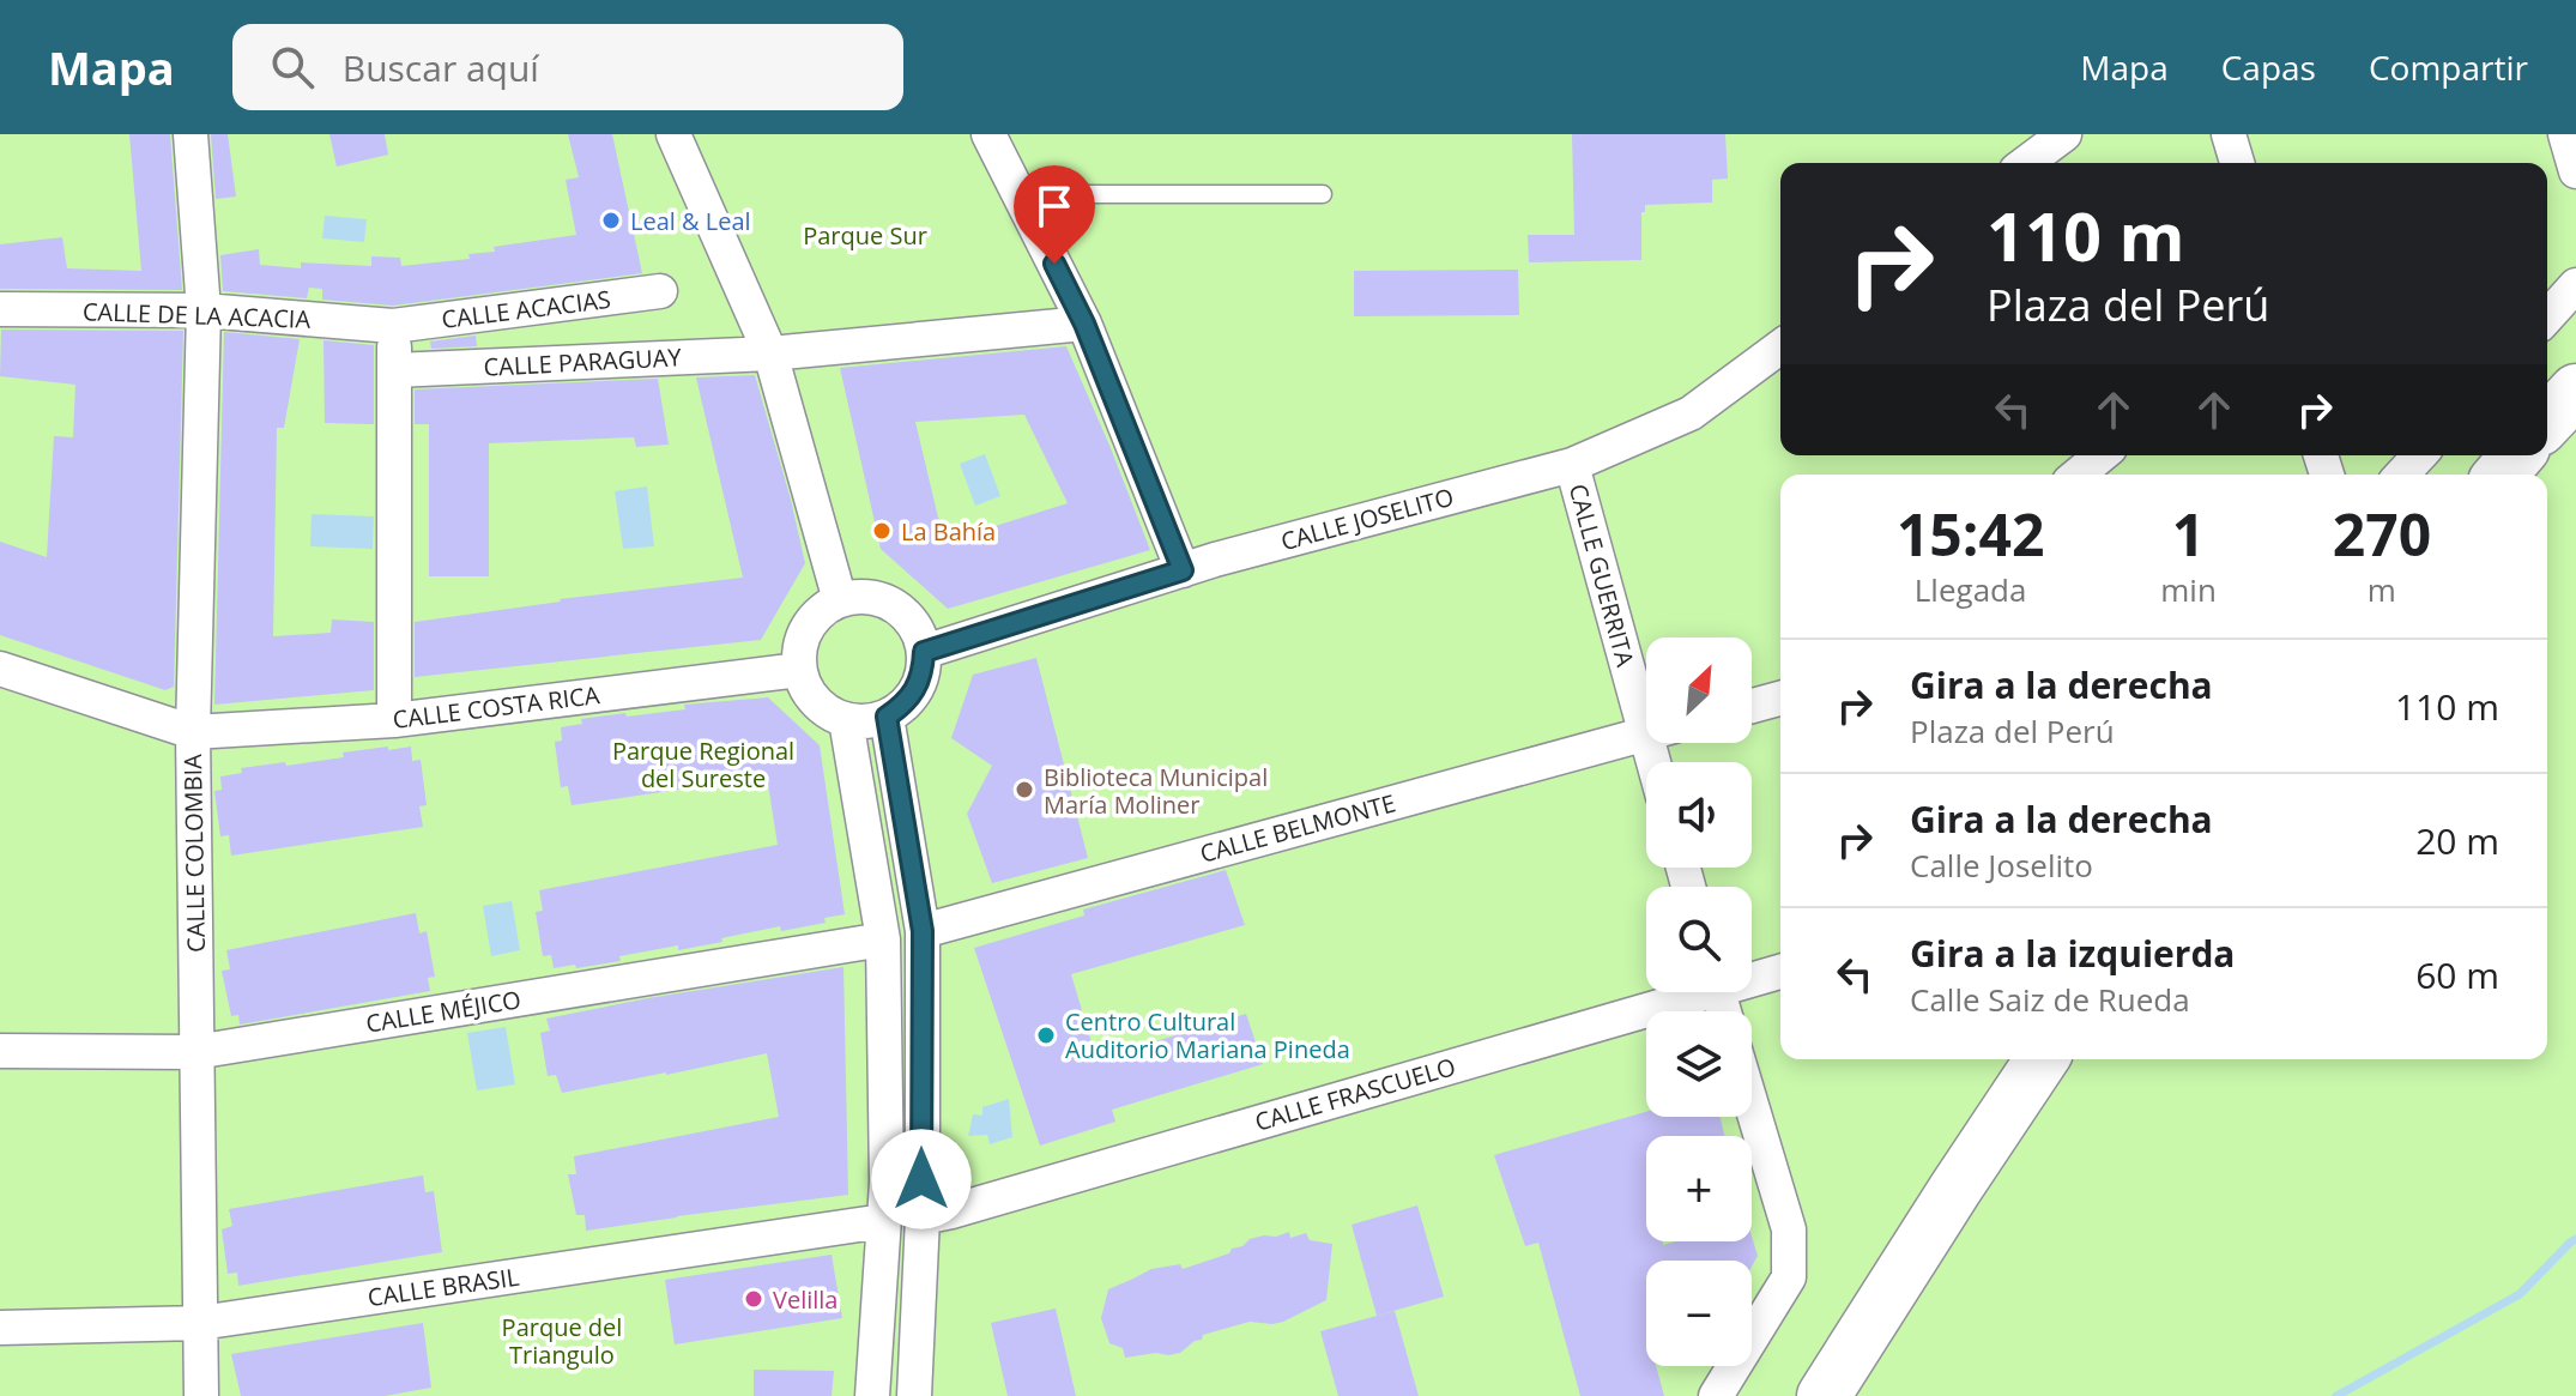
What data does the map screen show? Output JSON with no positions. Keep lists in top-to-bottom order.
{
  "streets": {
    "street": [
      "CALLE ACACIAS",
      "CALLE DE LA ACACIA",
      "CALLE PARAGUAY",
      "CALLE JOSELITO",
      "CALLE GUERRITA",
      "CALLE COSTA RICA",
      "CALLE BELMONTE",
      "CALLE COLOMBIA",
      "CALLE MÉJICO",
      "CALLE FRASCUELO",
      "CALLE BRASIL"
    ]
  },
  "crossings": [
    ["CALLE ACACIAS", "CALLE DE LA ACACIA"],
    ["CALLE DE LA ACACIA", "CALLE COLOMBIA"],
    ["CALLE JOSELITO", "CALLE GUERRITA"],
    ["CALLE JOSELITO", "CALLE COSTA RICA"],
    ["CALLE COSTA RICA", "CALLE COLOMBIA"],
    ["CALLE COLOMBIA", "CALLE MÉJICO"],
    ["CALLE COLOMBIA", "CALLE BRASIL"]
  ],
  "parks": ["Parque Sur", "Parque Regional del Sureste", "Parque del Triangulo"],
  "places": [
    "Leal & Leal",
    "La Bahía",
    "Biblioteca Municipal María Moliner",
    "Centro Cultural Auditorio Mariana Pineda",
    "Velilla"
  ],
  "north": "top right",
  "page": {
    "header": "Mapa",
    "search": "Buscar aquí",
    "nav": ["Mapa", "Capas", "Compartir"],
    "turn": ["110 m", "Plaza del Perú"],
    "eta": [
      "15:42",
      "Llegada",
      "1",
      "min",
      "270",
      "m"
    ],
    "map_buttons": ["+", "−"],
    "list": [
      {
        "name": "Gira a la derecha",
        "note": "Plaza del Perú",
        "value": "110 m"
      },
      {
        "name": "Gira a la derecha",
        "note": "Calle Joselito",
        "value": "20 m"
      },
      {
        "name": "Gira a la izquierda",
        "note": "Calle Saiz de Rueda",
        "value": "60 m"
      }
    ]
  }
}
